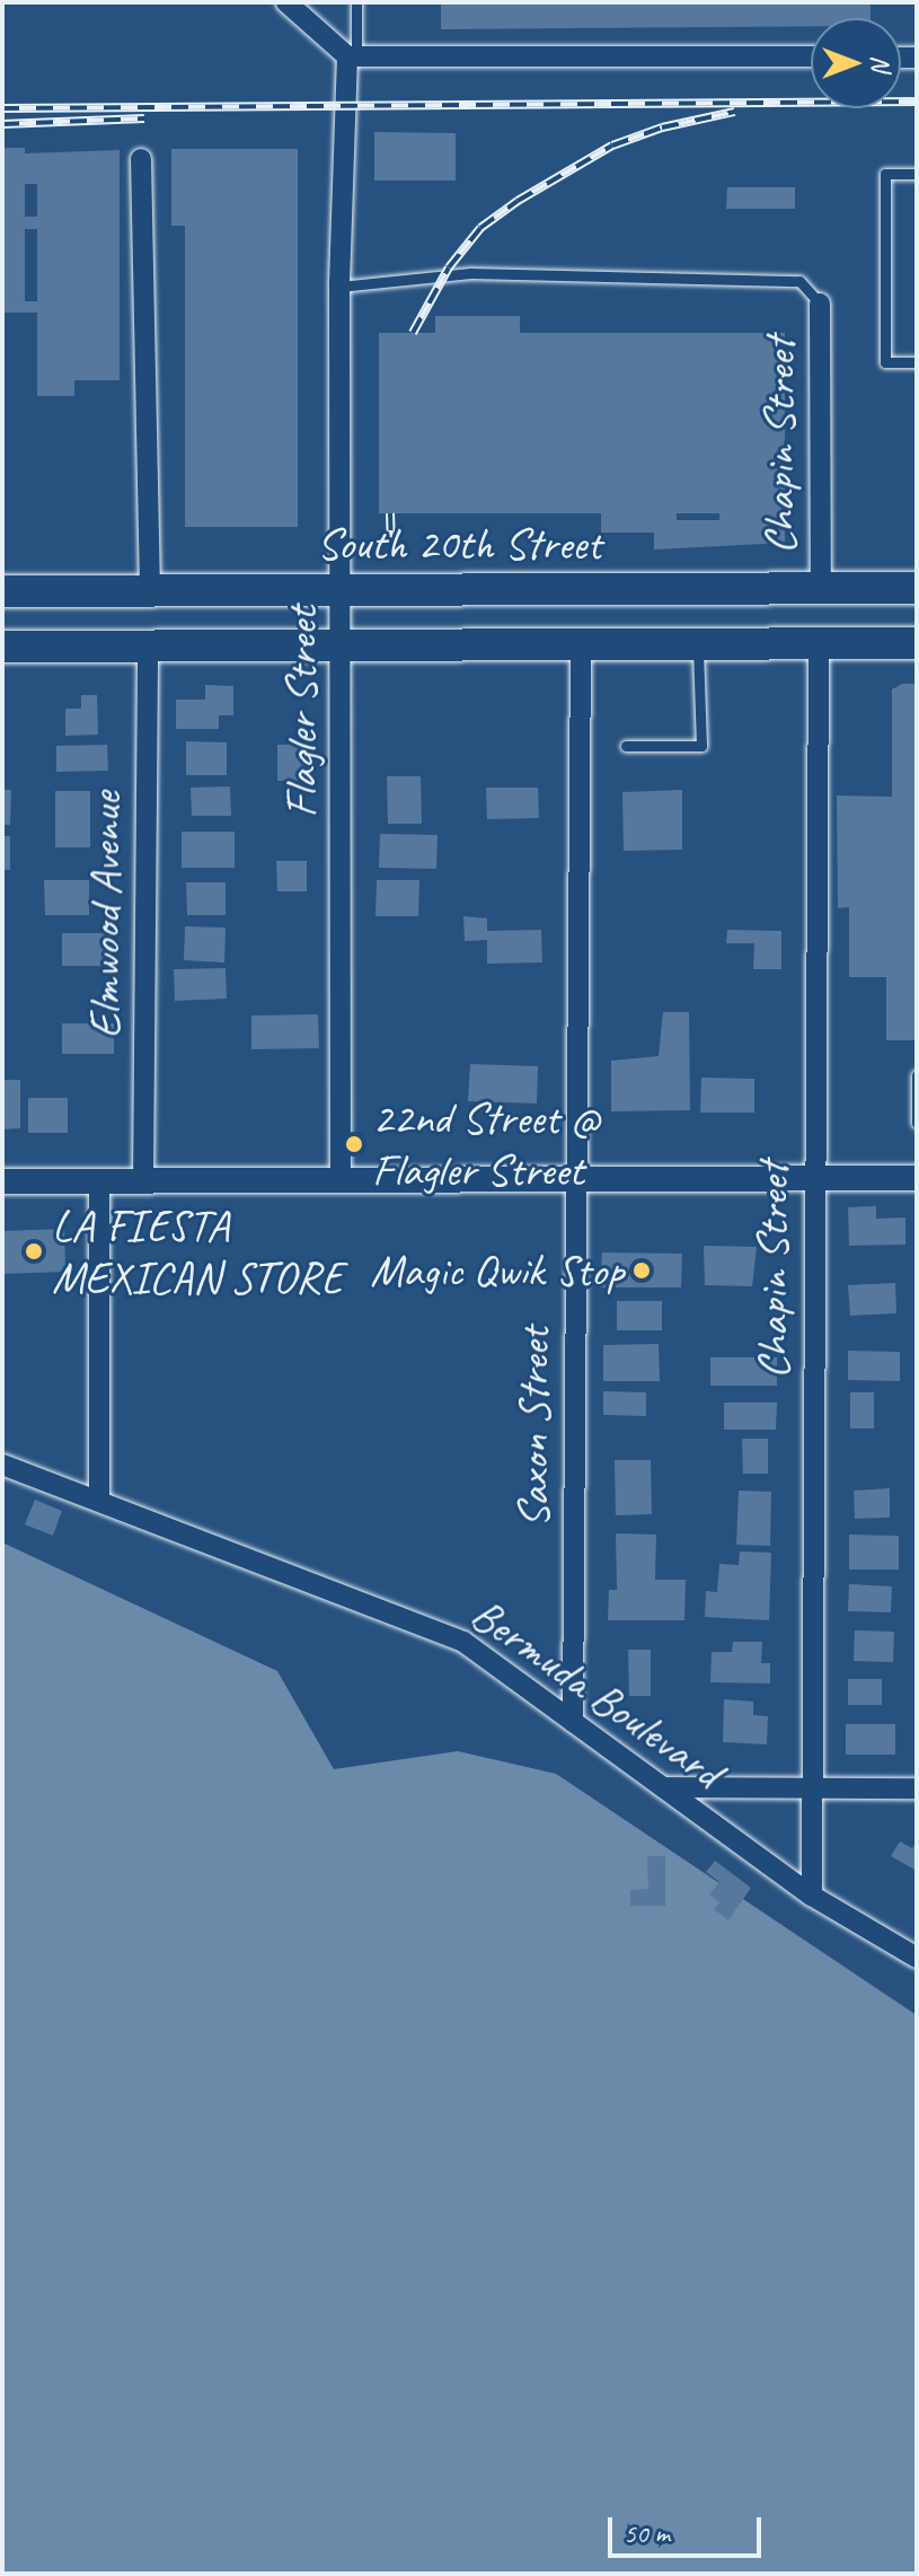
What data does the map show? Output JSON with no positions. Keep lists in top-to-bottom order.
{
  "streets": {
    "main road": ["South 20th Street"],
    "street": [
      "Chapin Street",
      "Flagler Street",
      "Elmwood Avenue",
      "Saxon Street",
      "Bermuda Boulevard"
    ]
  },
  "crossings": [
    ["Chapin Street", "South 20th Street"],
    ["Chapin Street", "Bermuda Boulevard"],
    ["South 20th Street", "Flagler Street"],
    ["Saxon Street", "Bermuda Boulevard"]
  ],
  "places": ["22nd Street @ Flagler Street", "LA FIESTA MEXICAN STORE", "Magic Qwik Stop"],
  "scale_bar": "50 m",
  "north": "right"
}
